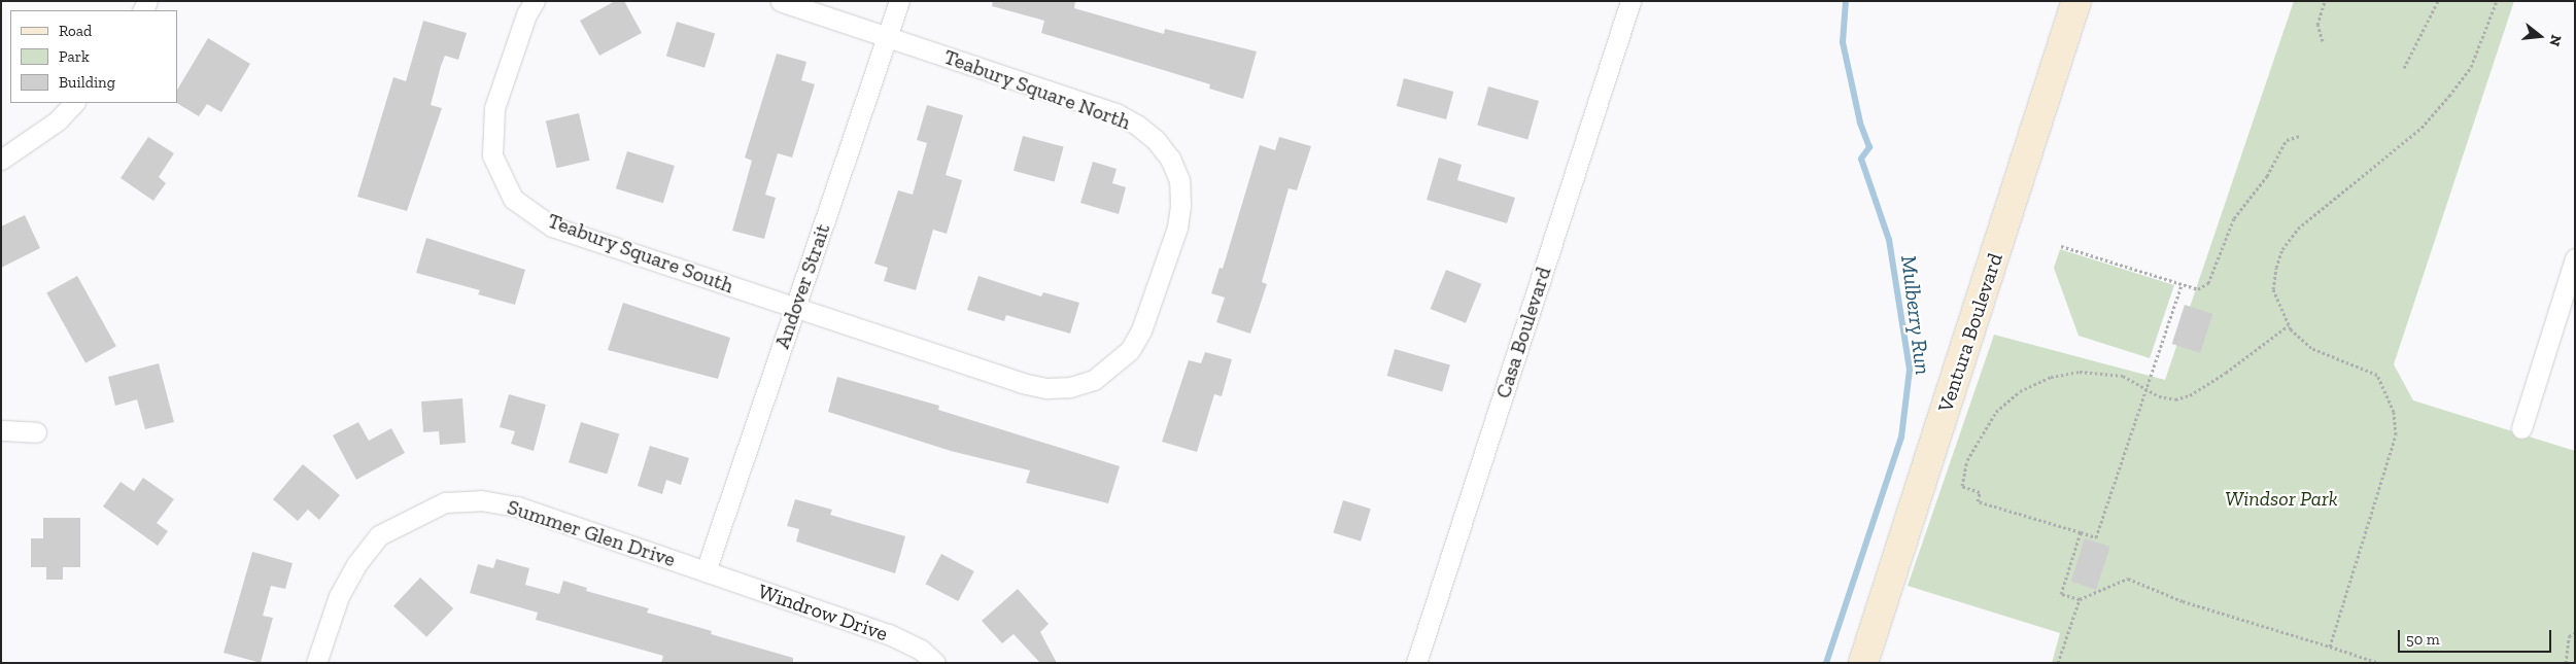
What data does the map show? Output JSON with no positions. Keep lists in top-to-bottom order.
{
  "streets": {
    "street": [
      "Teabury Square North",
      "Teabury Square South",
      "Andover Strait",
      "Casa Boulevard",
      "Ventura Boulevard",
      "Summer Glen Drive",
      "Windrow Drive"
    ]
  },
  "crossings": [
    ["Teabury Square North", "Teabury Square South"],
    ["Teabury Square North", "Andover Strait"],
    ["Teabury Square South", "Andover Strait"],
    ["Andover Strait", "Summer Glen Drive"],
    ["Andover Strait", "Windrow Drive"],
    ["Summer Glen Drive", "Windrow Drive"]
  ],
  "water": ["Mulberry Run"],
  "parks": ["Windsor Park"],
  "legend": ["Road", "Park", "Building"],
  "scale_bar": "50 m",
  "north": "right"
}
